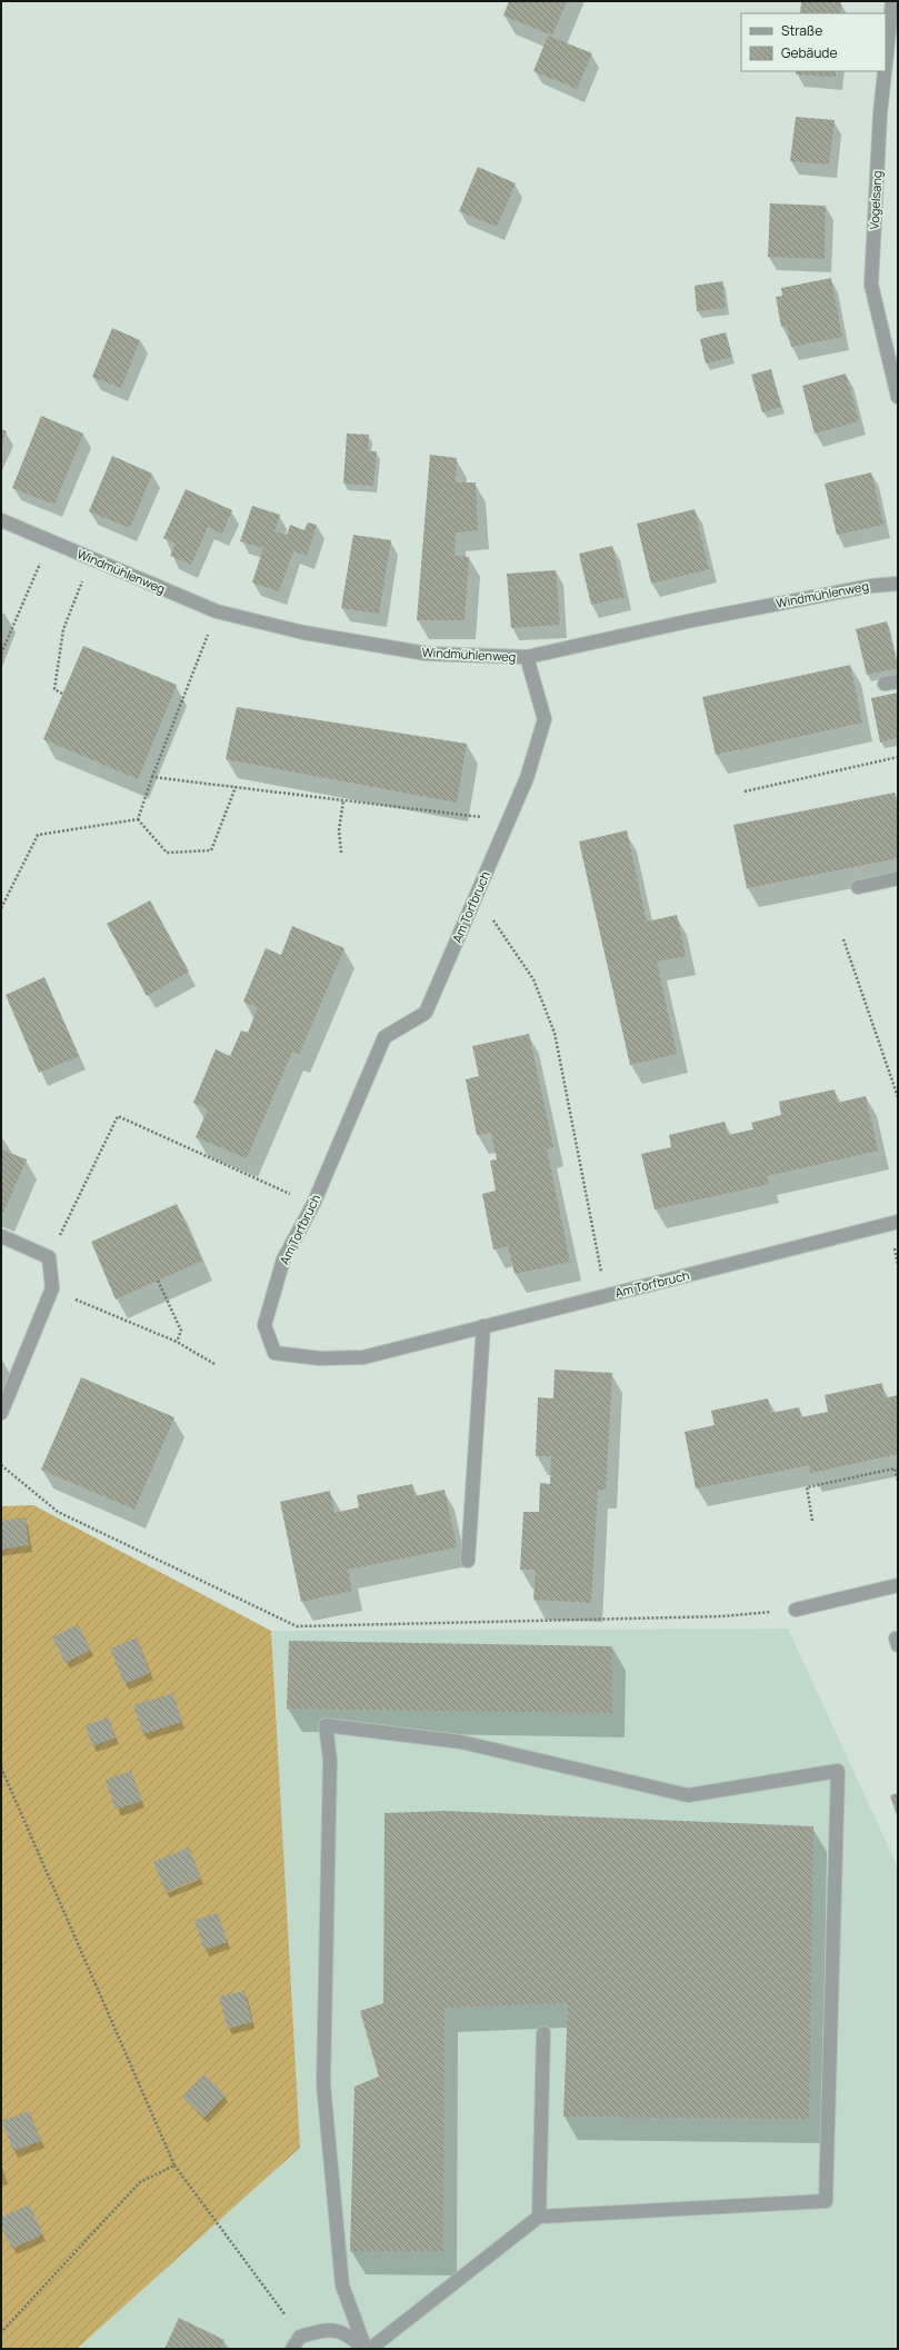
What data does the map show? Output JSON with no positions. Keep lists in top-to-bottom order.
{
  "streets": {
    "street": ["Vogelsang", "Windmühlenweg", "Am Torfbruch"]
  },
  "crossings": [
    ["Windmühlenweg", "Am Torfbruch"]
  ],
  "legend": ["Straße", "Gebäude"]
}
